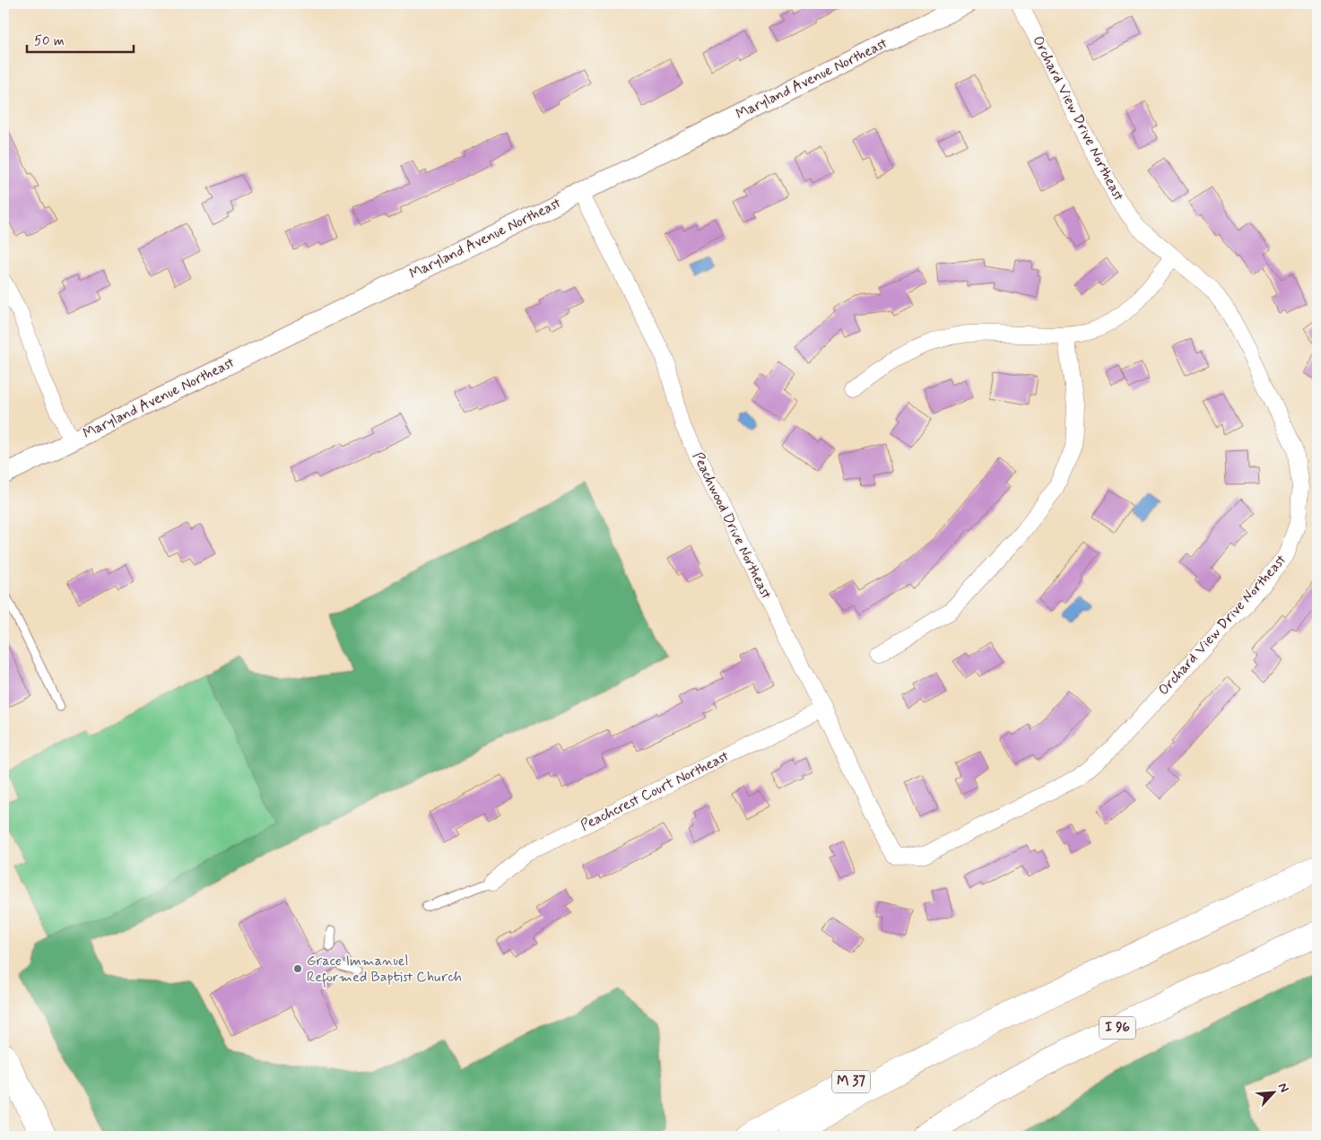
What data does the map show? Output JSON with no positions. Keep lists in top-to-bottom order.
{
  "streets": {
    "highway": ["I 96", "M 37"],
    "street": [
      "Maryland Avenue Northeast",
      "Orchard View Drive Northeast",
      "Peachwood Drive Northeast",
      "Peachcrest Court Northeast"
    ]
  },
  "crossings": [
    ["Maryland Avenue Northeast", "Peachwood Drive Northeast"],
    ["Orchard View Drive Northeast", "Peachwood Drive Northeast"],
    ["Peachwood Drive Northeast", "Peachcrest Court Northeast"]
  ],
  "places": ["Grace Immanuel Reformed Baptist Church"],
  "scale_bar": "50 m",
  "north": "top right"
}
